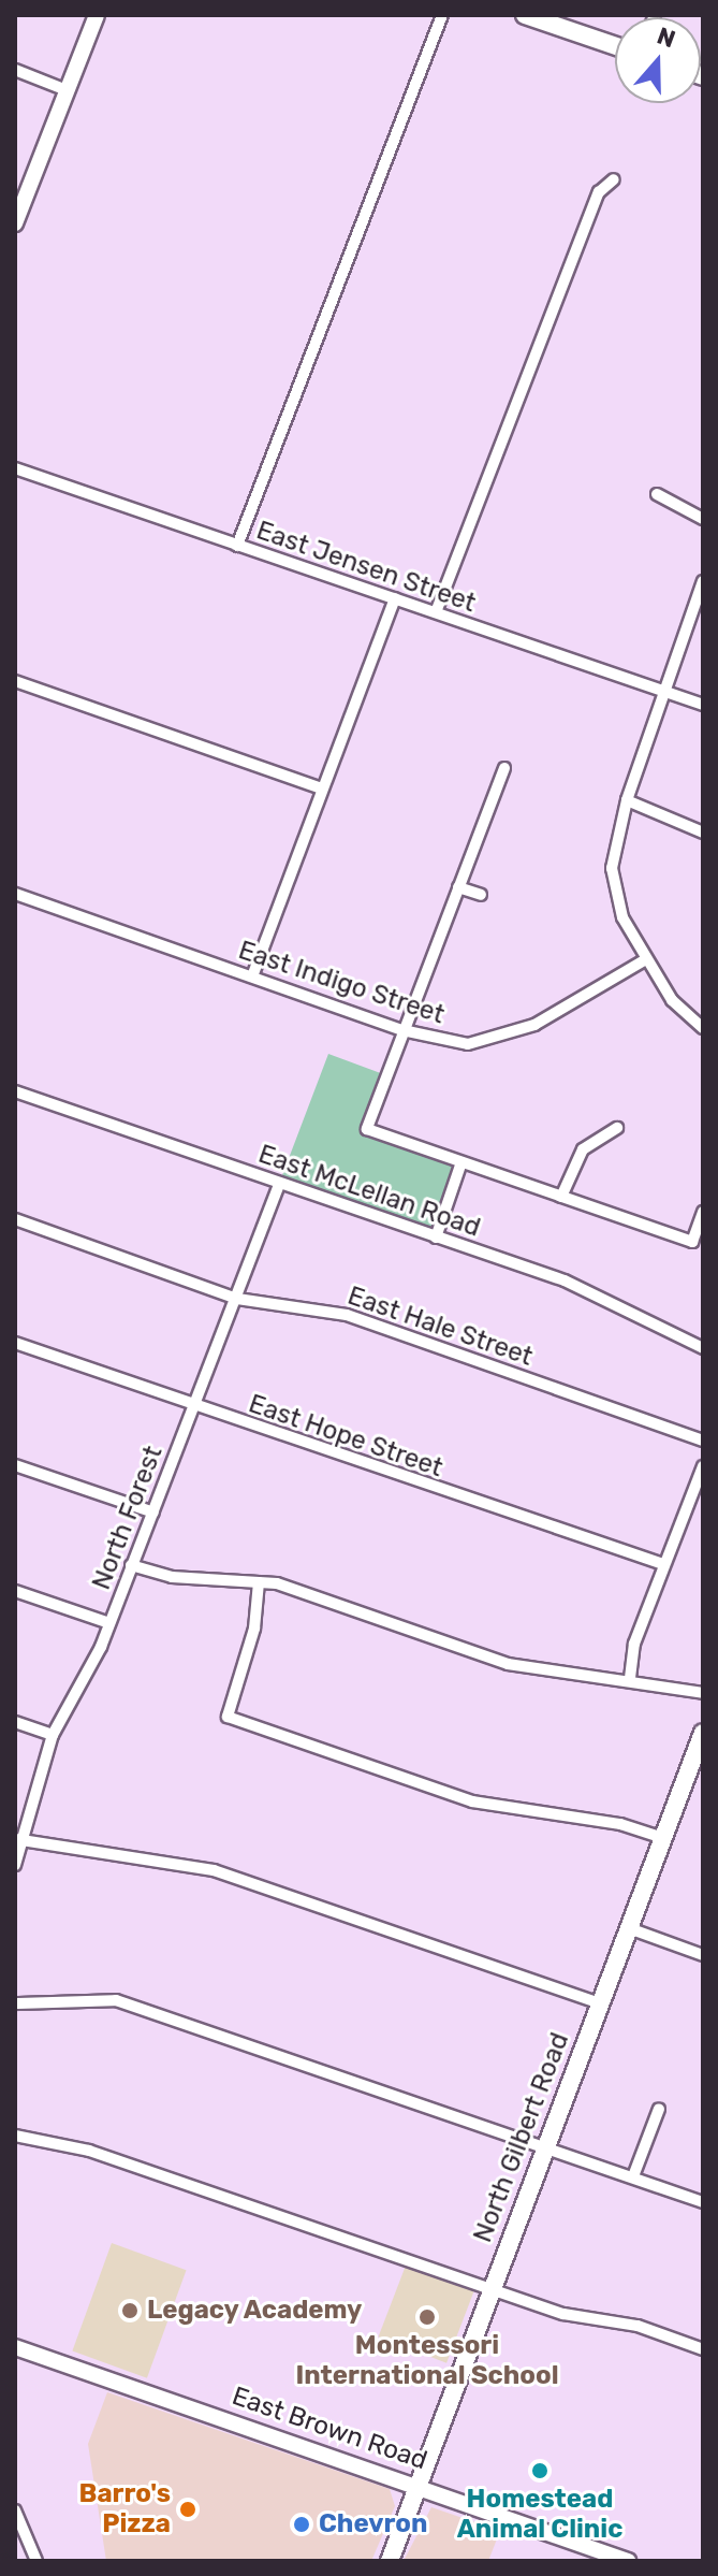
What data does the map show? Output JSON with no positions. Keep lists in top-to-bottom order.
{
  "streets": {
    "main road": ["North Gilbert Road", "East Brown Road"],
    "street": [
      "East Jensen Street",
      "East Indigo Street",
      "East McLellan Road",
      "East Hale Street",
      "East Hope Street",
      "North Forest"
    ]
  },
  "crossings": [
    ["East McLellan Road", "North Forest"],
    ["East Hale Street", "North Forest"],
    ["East Hope Street", "North Forest"],
    ["North Gilbert Road", "East Brown Road"]
  ],
  "places": [
    "Legacy Academy",
    "Montessori International School",
    "Homestead Animal Clinic",
    "Barro's Pizza",
    "Chevron"
  ],
  "north": "top"
}
